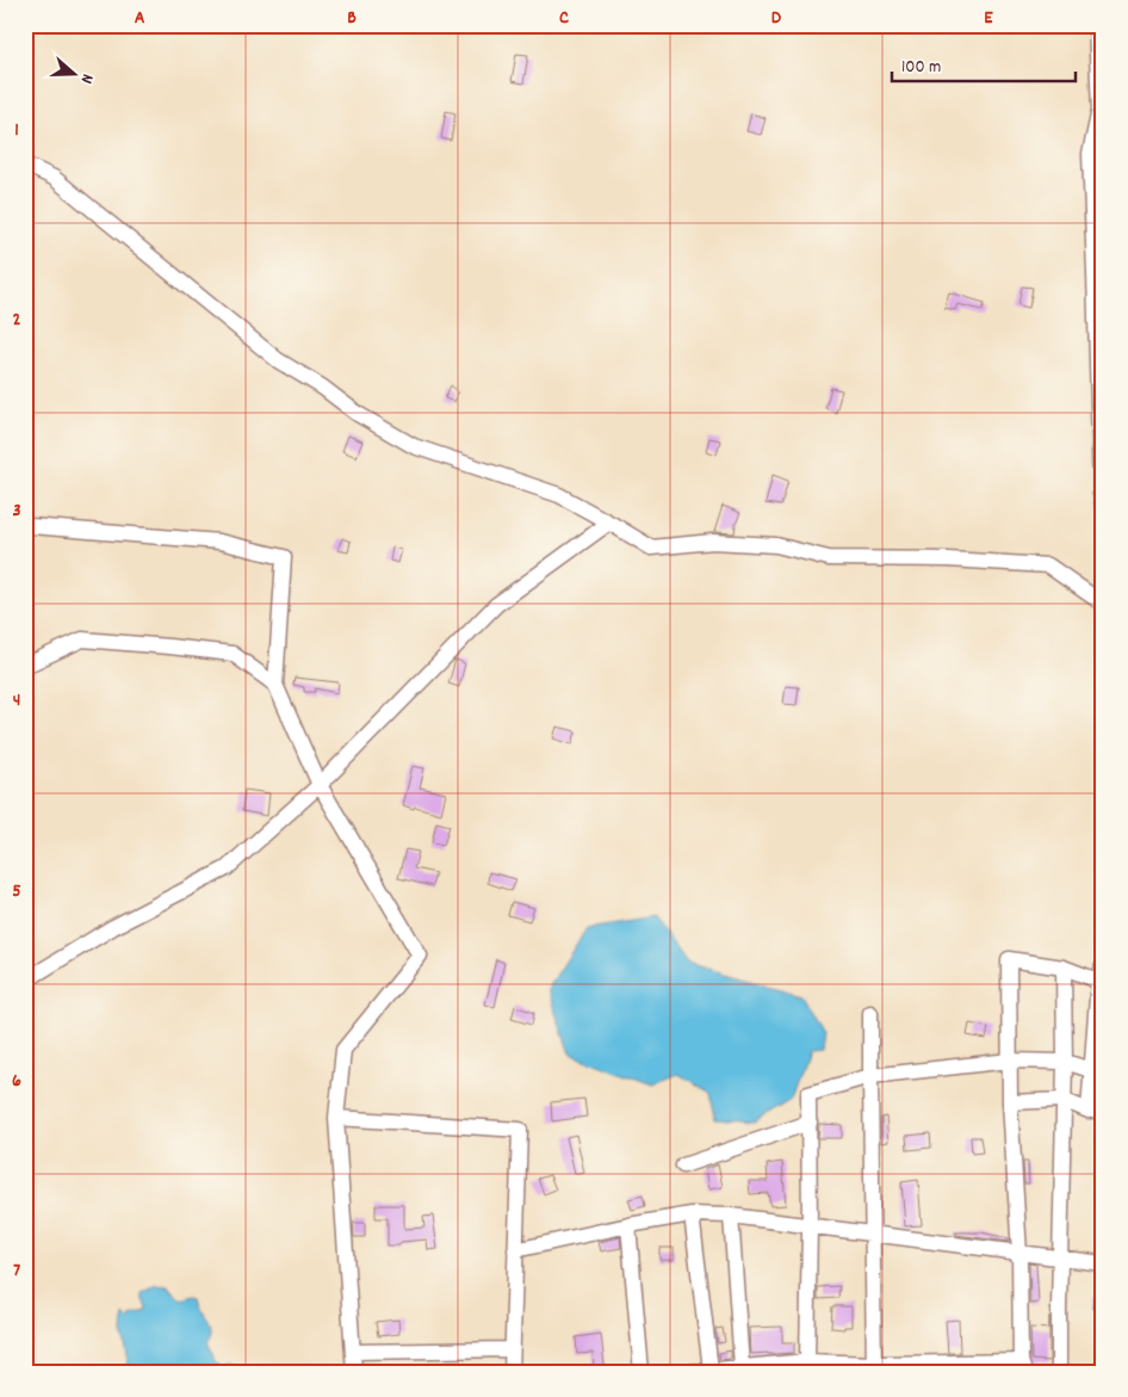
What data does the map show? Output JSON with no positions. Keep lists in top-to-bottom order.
{
  "scale_bar": "100 m",
  "north": "right",
  "grid": {
    "columns": [
      "A",
      "B",
      "C",
      "D",
      "E"
    ],
    "rows": [
      "1",
      "2",
      "3",
      "4",
      "5",
      "6",
      "7"
    ]
  }
}
